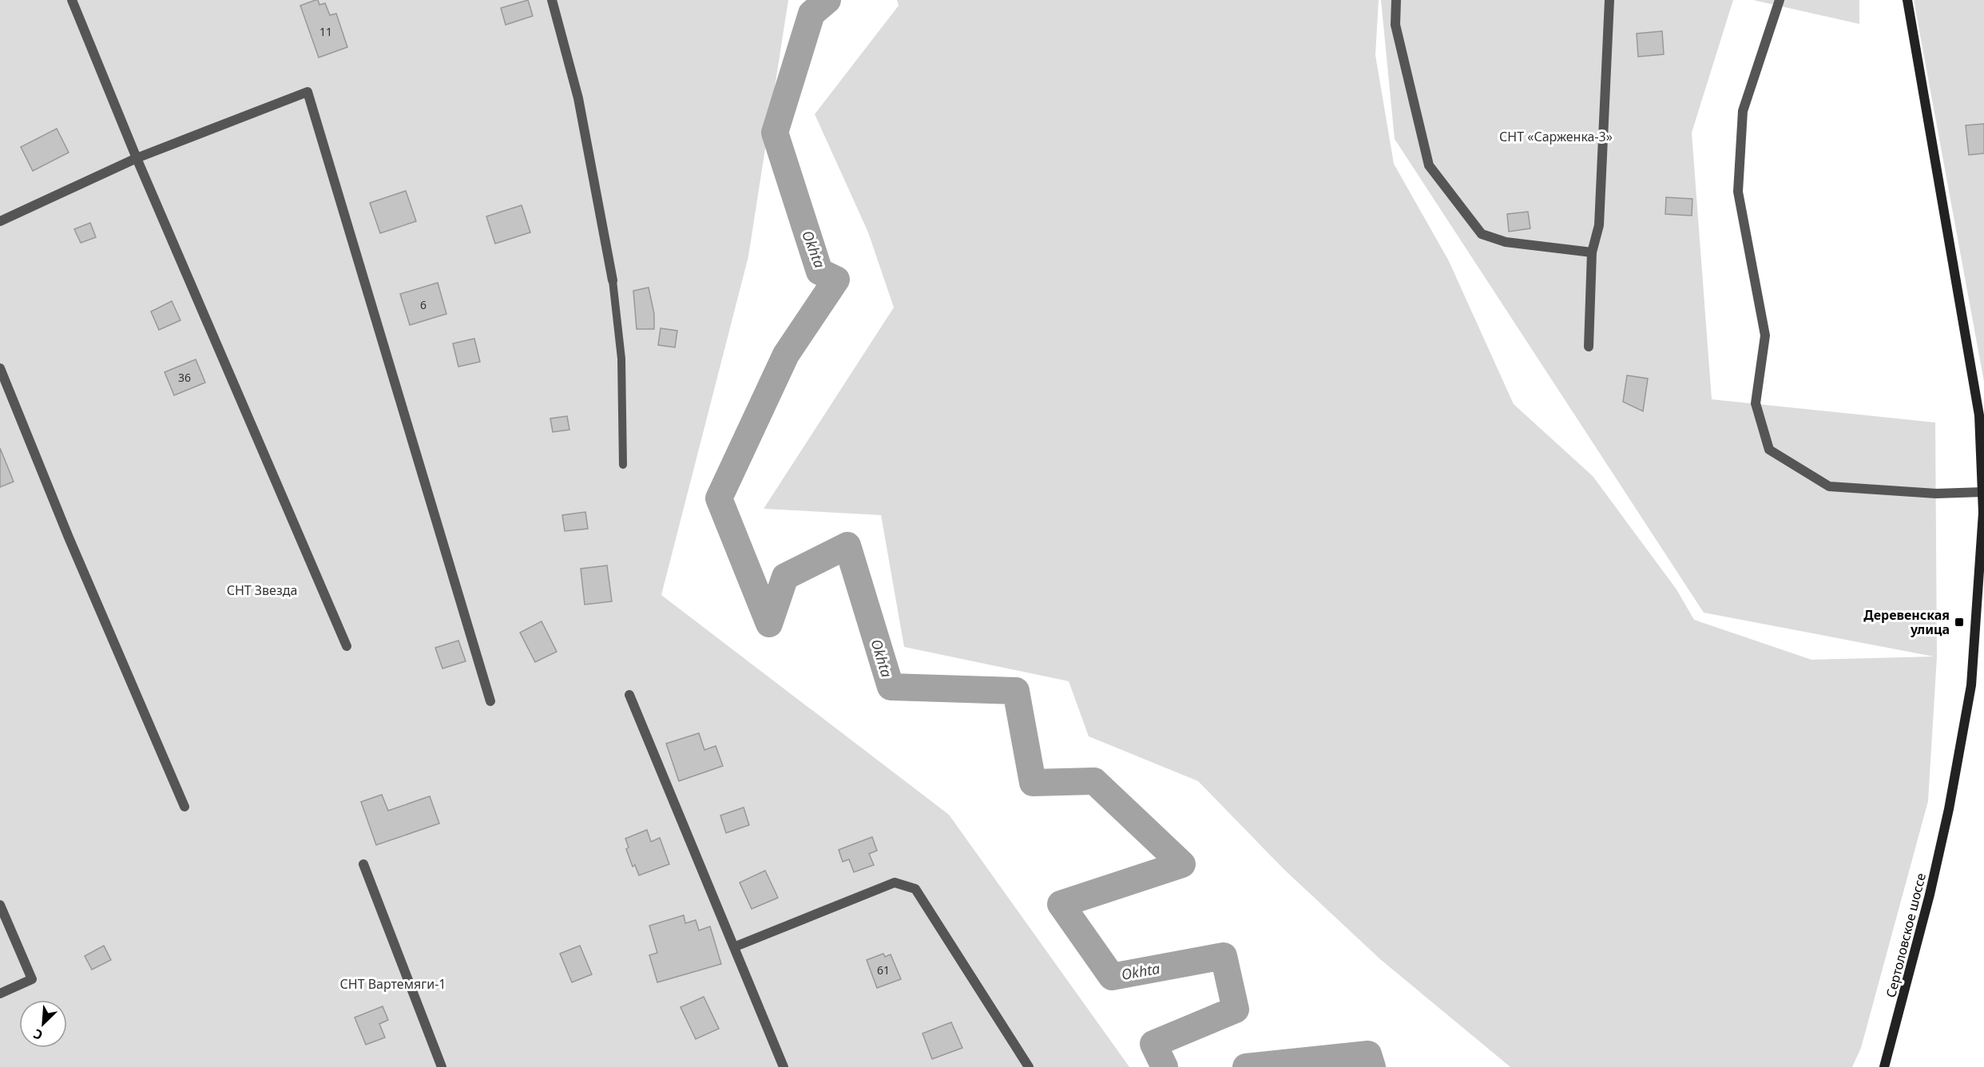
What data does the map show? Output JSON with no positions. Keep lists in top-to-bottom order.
{
  "streets": {
    "main road": ["Сертоловское шоссе"]
  },
  "water": ["Okhta"],
  "parks": ["СНТ «Сарженка-3»", "СНТ Звезда", "СНТ Вартемяги-1"],
  "places": {
    "transit": ["Деревенская улица"]
  },
  "house_numbers": [
    "11",
    "6",
    "36",
    "61"
  ],
  "north": "bottom left"
}
